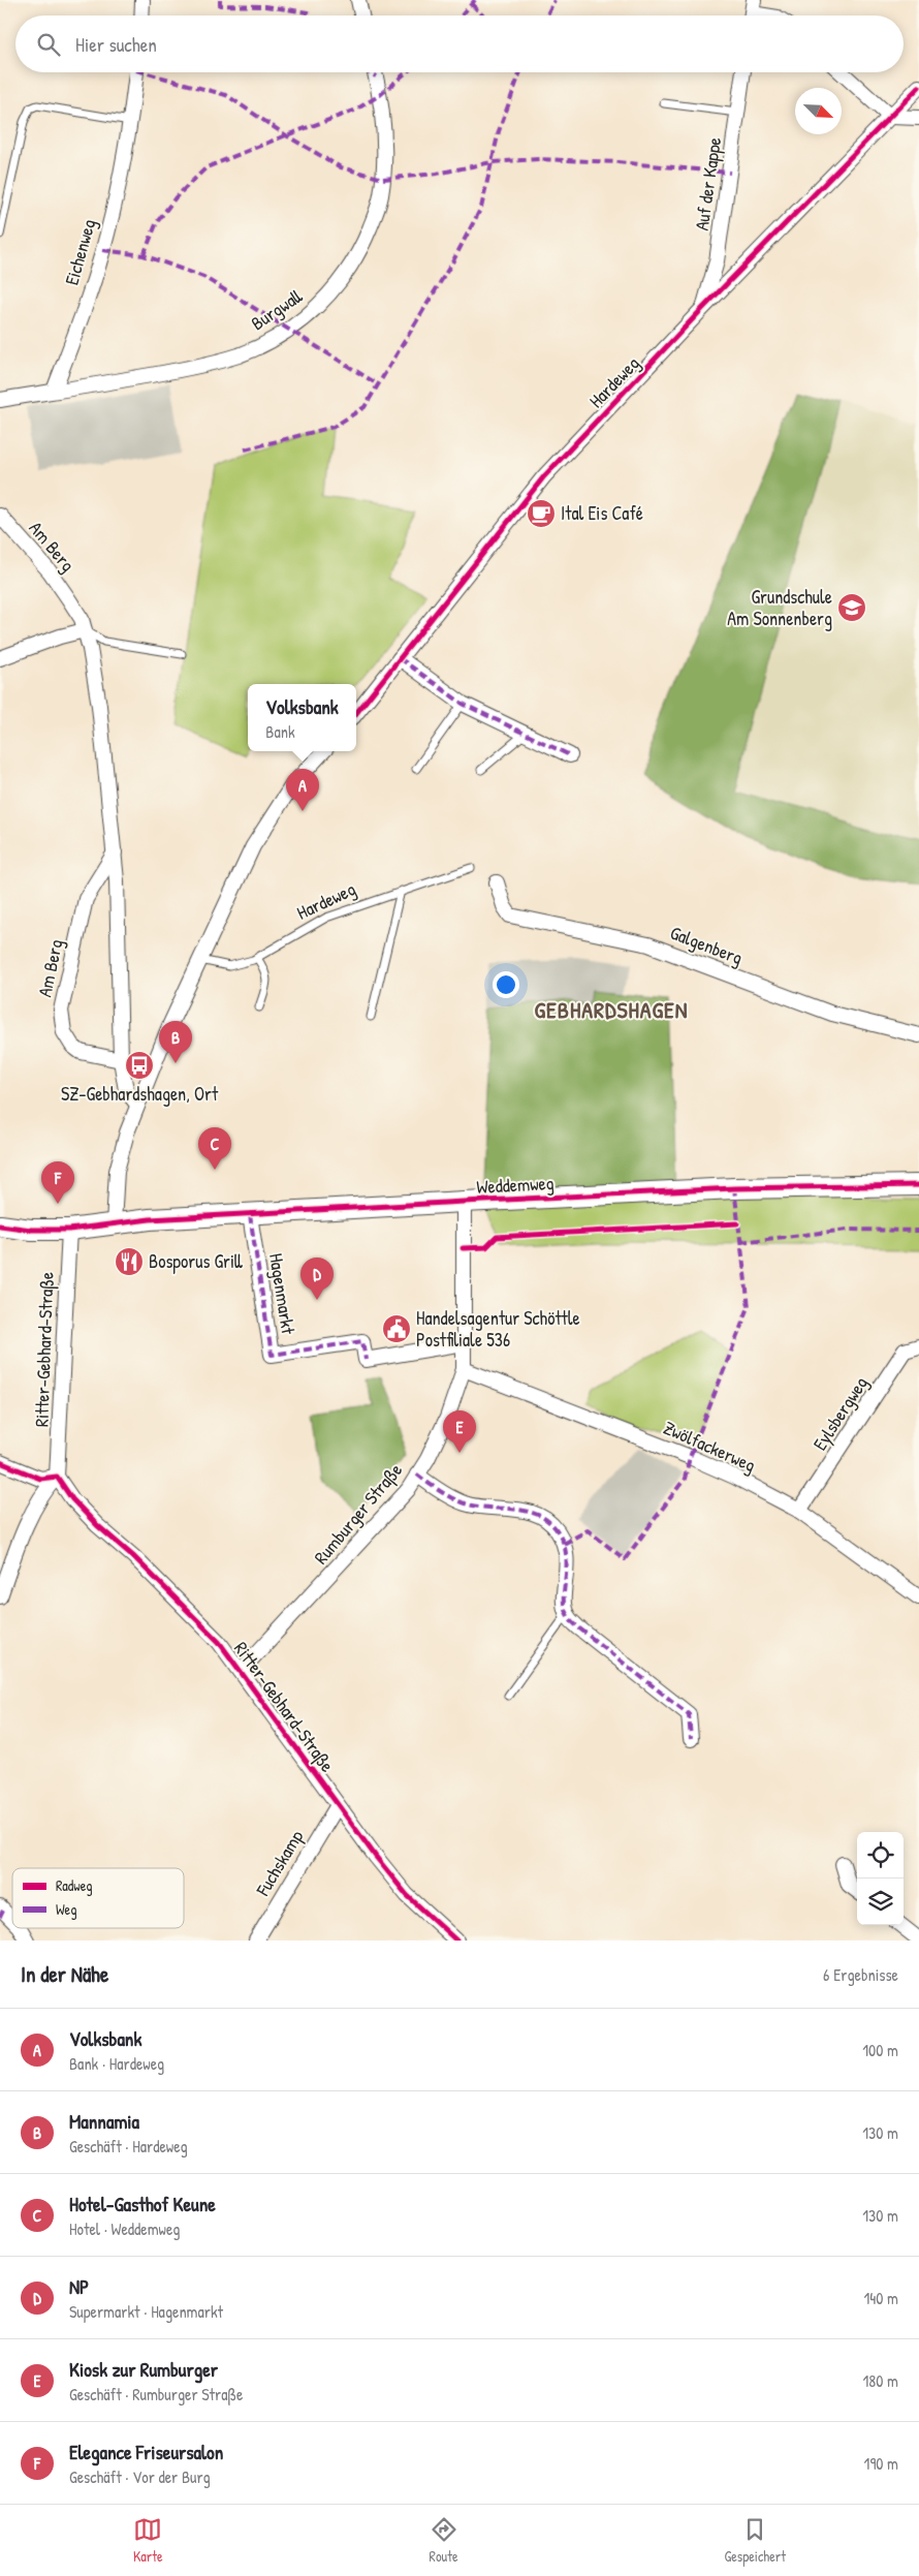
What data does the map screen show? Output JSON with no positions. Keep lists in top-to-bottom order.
{
  "streets": {
    "main road": ["Weddemweg"],
    "street": [
      "Auf der Kappe",
      "Eichenweg",
      "Burgwall",
      "Hardeweg",
      "Am Berg",
      "Galgenberg",
      "Hagenmarkt",
      "Ritter-Gebhard-Straße",
      "Eylsbergweg",
      "Zwölfackerweg",
      "Rumburger Straße",
      "Fuchskamp"
    ]
  },
  "crossings": [
    ["Auf der Kappe", "Hardeweg"],
    ["Eichenweg", "Burgwall"],
    ["Weddemweg", "Hagenmarkt"],
    ["Weddemweg", "Ritter-Gebhard-Straße"],
    ["Weddemweg", "Rumburger Straße"],
    ["Hagenmarkt", "Rumburger Straße"],
    ["Ritter-Gebhard-Straße", "Rumburger Straße"],
    ["Ritter-Gebhard-Straße", "Fuchskamp"],
    ["Eylsbergweg", "Zwölfackerweg"],
    ["Zwölfackerweg", "Rumburger Straße"]
  ],
  "districts": ["GEBHARDSHAGEN"],
  "places": {
    "cafe": ["Ital Eis Café"],
    "school or university": ["Grundschule Am Sonnenberg"],
    "bus stop": ["SZ-Gebhardshagen, Ort"],
    "restaurant": ["Bosporus Grill"],
    "public building": ["Handelsagentur Schöttle Postfiliale 536"]
  },
  "legend": ["Radweg", "Weg"],
  "north": "bottom right",
  "page": {
    "search": "Hier suchen",
    "popup": ["Volksbank", "Bank"],
    "pins": [
      "A",
      "B",
      "C",
      "F",
      "D",
      "E"
    ],
    "heading": ["In der Nähe", "6 Ergebnisse"],
    "list": [
      {
        "mark": "A",
        "name": "Volksbank",
        "note": "Bank · Hardeweg",
        "value": "100 m"
      },
      {
        "mark": "B",
        "name": "Mannamia",
        "note": "Geschäft · Hardeweg",
        "value": "130 m"
      },
      {
        "mark": "C",
        "name": "Hotel-Gasthof Keune",
        "note": "Hotel · Weddemweg",
        "value": "130 m"
      },
      {
        "mark": "D",
        "name": "NP",
        "note": "Supermarkt · Hagenmarkt",
        "value": "140 m"
      },
      {
        "mark": "E",
        "name": "Kiosk zur Rumburger",
        "note": "Geschäft · Rumburger Straße",
        "value": "180 m"
      },
      {
        "mark": "F",
        "name": "Elegance Friseursalon",
        "note": "Geschäft · Vor der Burg",
        "value": "190 m"
      }
    ],
    "nav": ["Karte", "Route", "Gespeichert"]
  }
}
